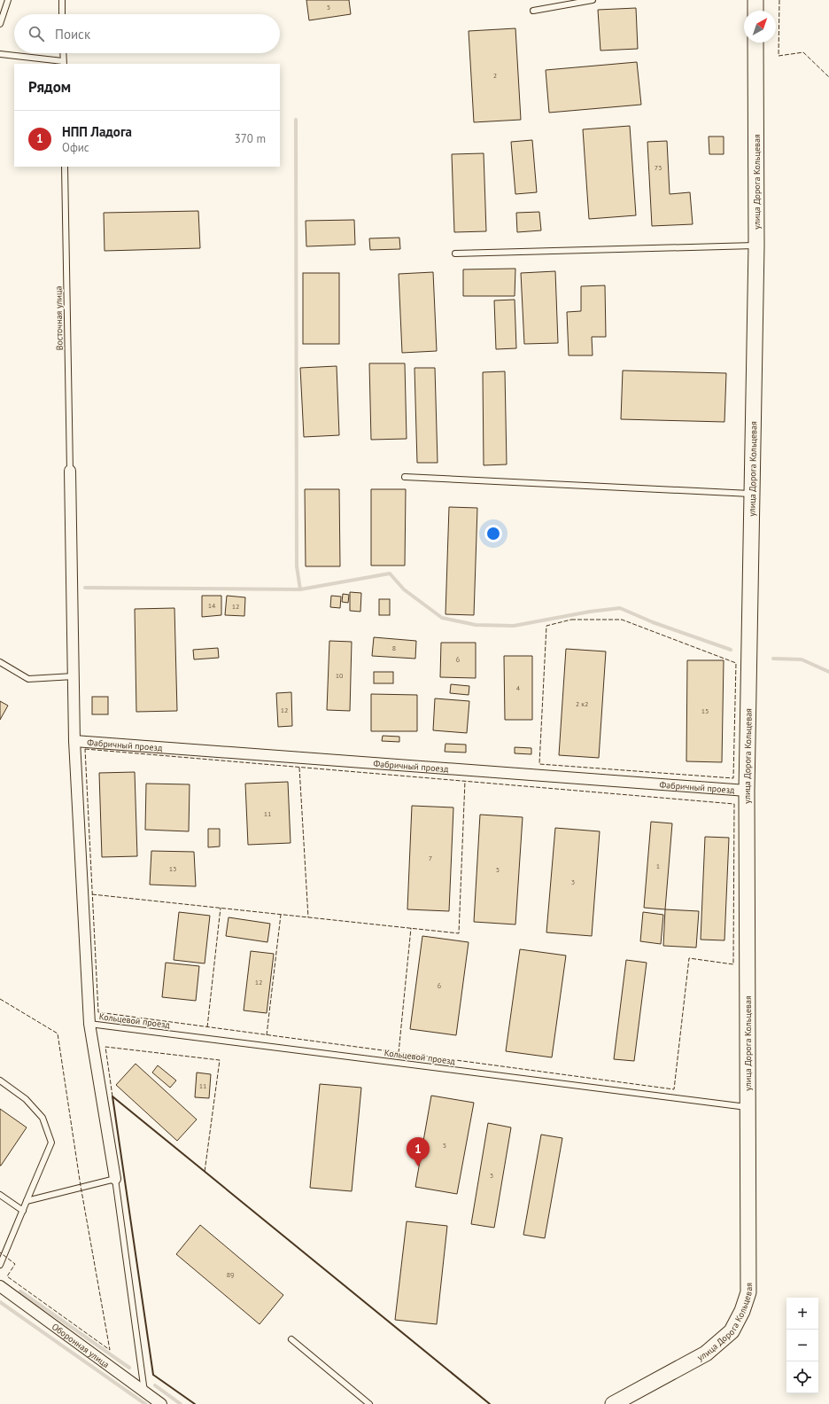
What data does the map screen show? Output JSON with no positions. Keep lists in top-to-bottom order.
{
  "streets": {
    "street": ["улица Дорога Кольцевая", "Фабричный проезд", "Оборонная улица"],
    "lane": ["Восточная улица", "Кольцевой проезд"]
  },
  "crossings": [
    ["улица Дорога Кольцевая", "Фабричный проезд"],
    ["улица Дорога Кольцевая", "Кольцевой проезд"]
  ],
  "house_numbers": [
    "5",
    "2",
    "73",
    "14",
    "12",
    "8",
    "6",
    "10",
    "4",
    "2 к2",
    "12",
    "15",
    "11",
    "7",
    "1",
    "13",
    "5",
    "3",
    "12",
    "6",
    "11",
    "5",
    "3",
    "89"
  ],
  "north": "top right",
  "page": {
    "search": "Поиск",
    "heading": "Рядом",
    "list": [
      {
        "mark": "1",
        "name": "НПП Ладога",
        "note": "Офис",
        "value": "370 m"
      }
    ],
    "pins": "1",
    "map_buttons": ["+", "−"]
  }
}
